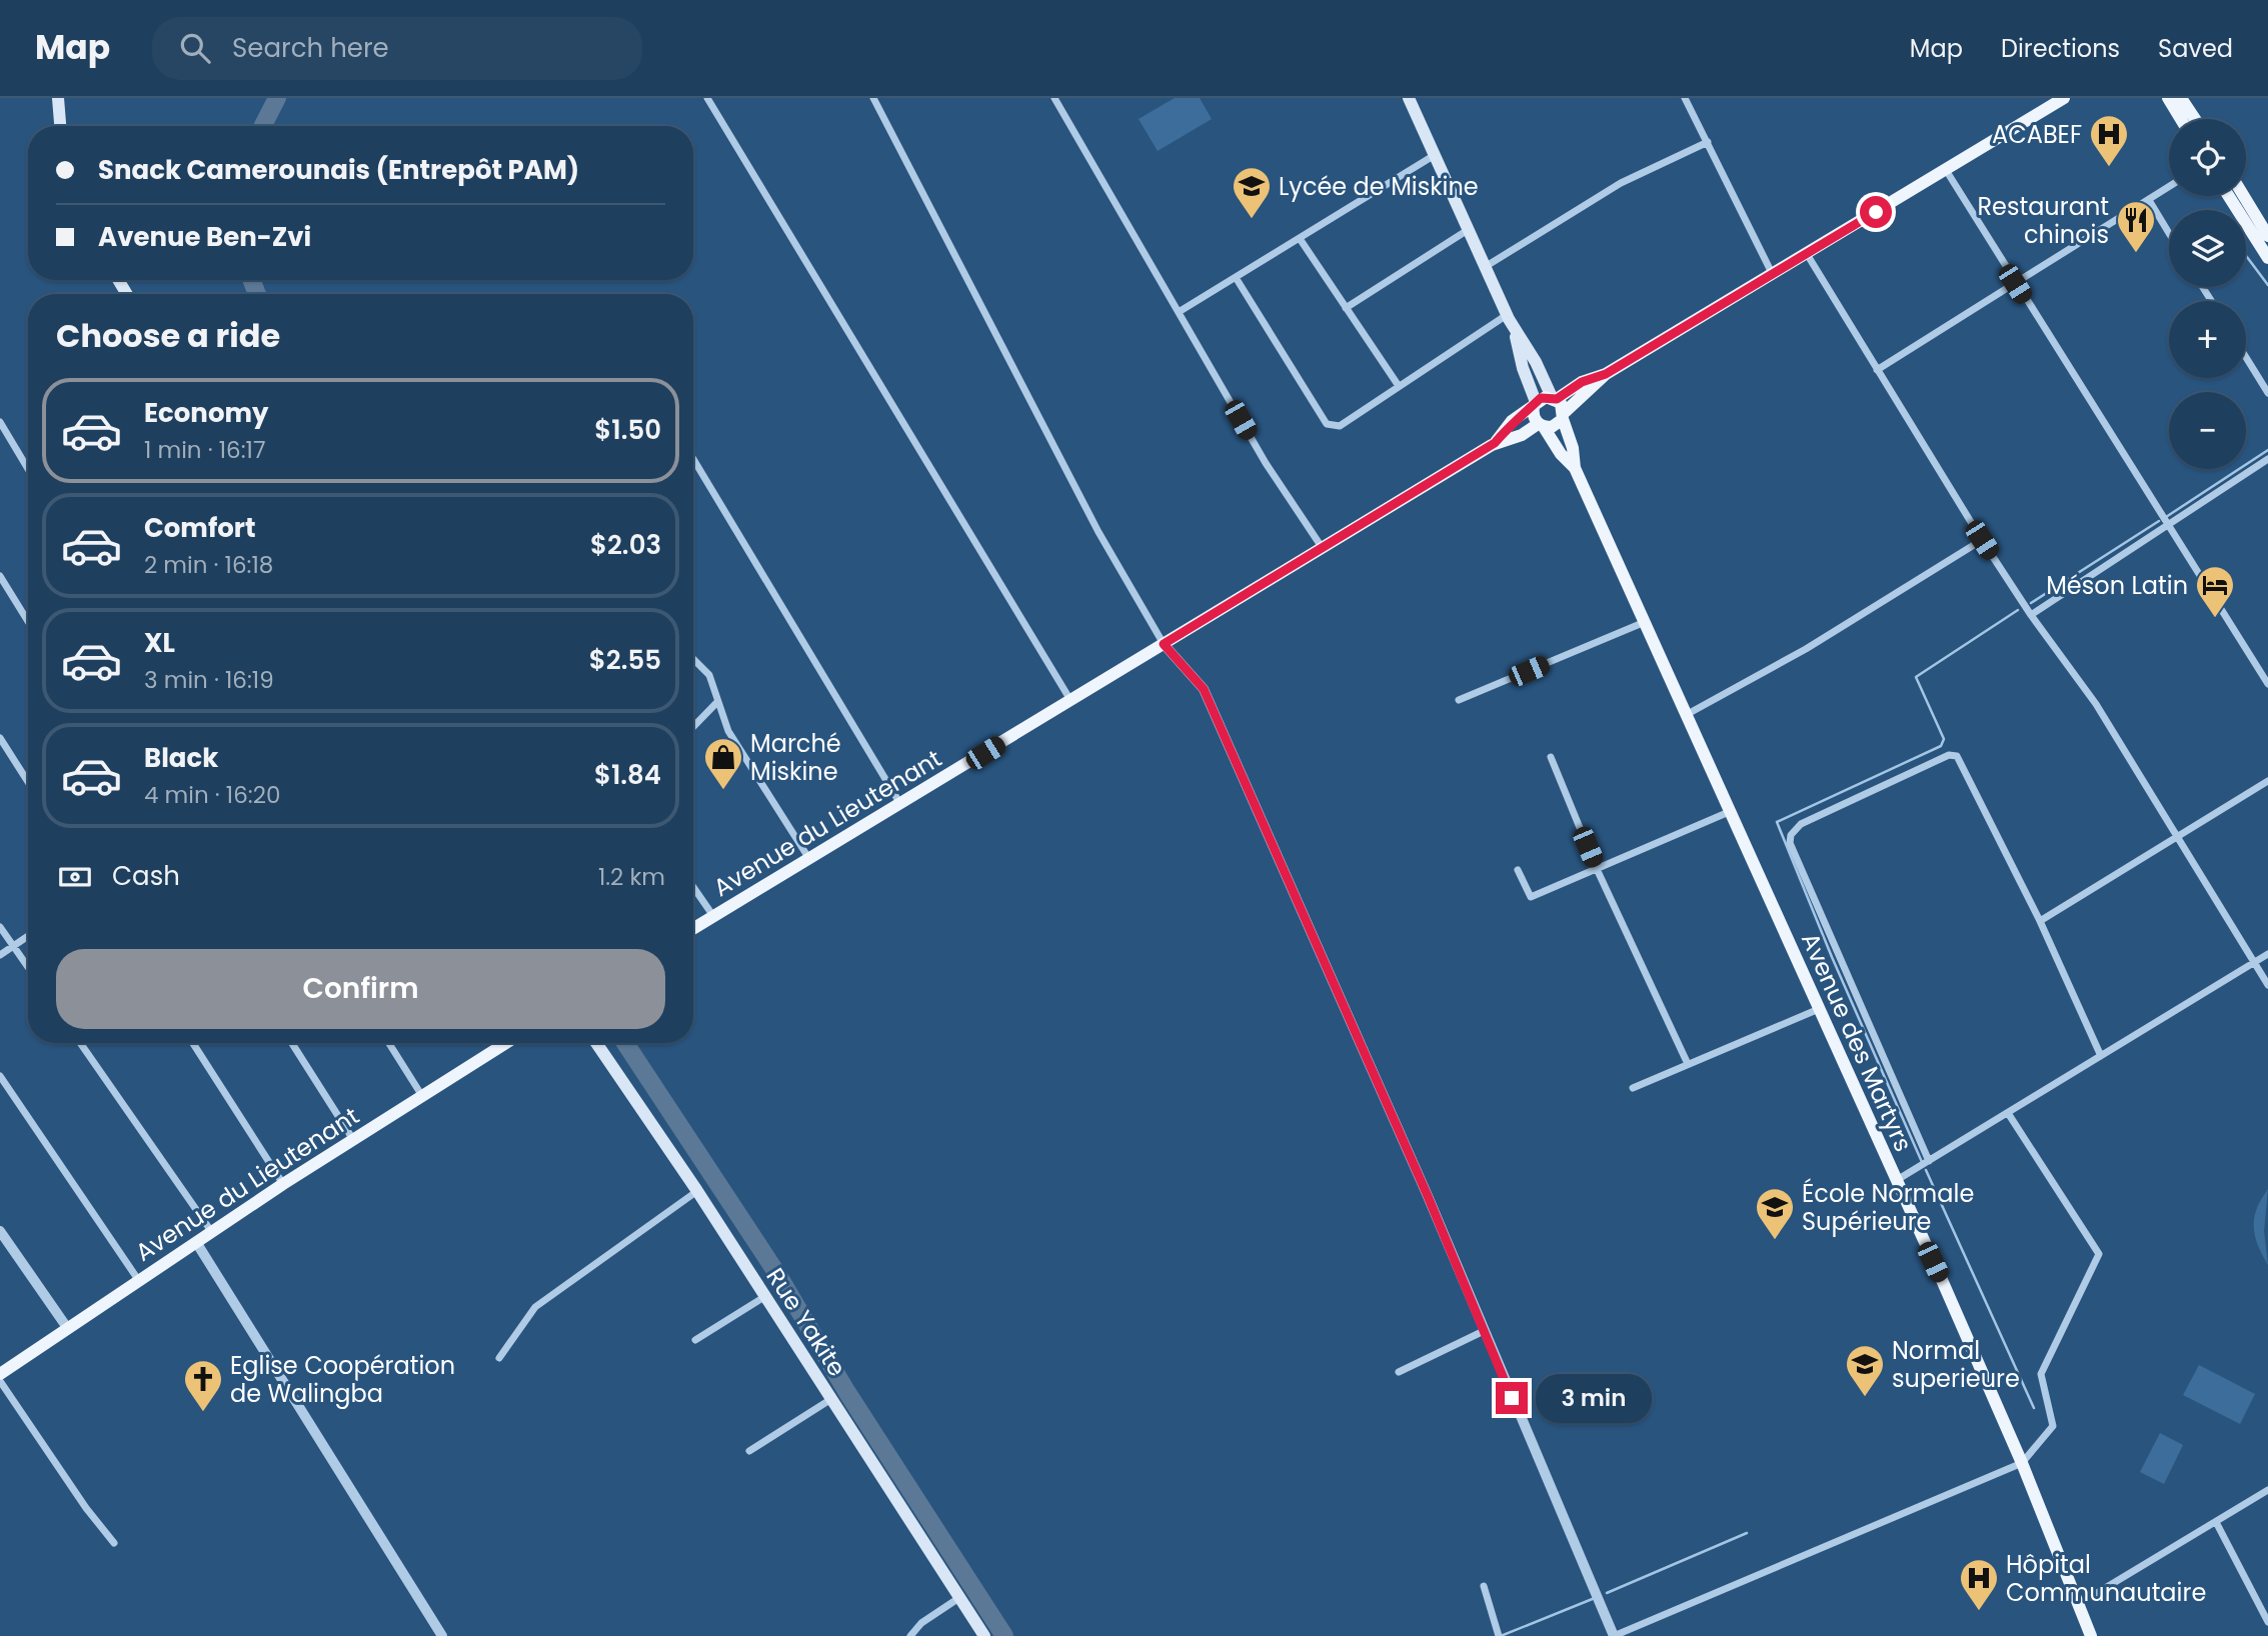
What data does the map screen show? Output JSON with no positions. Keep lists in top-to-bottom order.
{
  "streets": {
    "main road": ["Avenue du Lieutenant", "Avenue des Martyrs", "Rue Yakite"]
  },
  "crossings": [
    ["Avenue du Lieutenant", "Avenue des Martyrs"]
  ],
  "places": {
    "hospital": ["ACABEF", "Hôpital Communautaire"],
    "school or university": ["Lycée de Miskine", "École Normale Supérieure", "Normal superieure"],
    "restaurant": ["Restaurant chinois"],
    "hotel": ["Méson Latin"],
    "shop": ["Marché Miskine"],
    "church": ["Eglise Coopération de Walingba"]
  },
  "page": {
    "header": "Map",
    "search": "Search here",
    "nav": ["Map", "Directions", "Saved"],
    "map_buttons": ["+", "−"],
    "banner": ["Snack Camerounais (Entrepôt PAM)", "Avenue Ben-Zvi"],
    "heading": "Choose a ride",
    "list": [
      {
        "name": "Economy",
        "note": "1 min · 16:17",
        "value": "$1.50"
      },
      {
        "name": "Comfort",
        "note": "2 min · 16:18",
        "value": "$2.03"
      },
      {
        "name": "XL",
        "note": "3 min · 16:19",
        "value": "$2.55"
      },
      {
        "name": "Black",
        "note": "4 min · 16:20",
        "value": "$1.84"
      }
    ],
    "pay": ["Cash", "1.2 km"],
    "buttons": "Confirm",
    "bubble": "3 min"
  }
}
